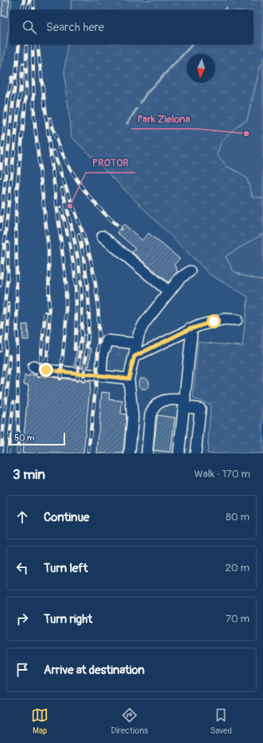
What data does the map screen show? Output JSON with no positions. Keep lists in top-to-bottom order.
{
  "places": ["Park Zielona", "PROTOR"],
  "scale_bar": "50 m",
  "north": "bottom",
  "page": {
    "search": "Search here",
    "scale": "50 m",
    "heading": ["3 min", "Walk · 170 m"],
    "list": [
      ["Continue", "80 m"],
      ["Turn left", "20 m"],
      ["Turn right", "70 m"],
      "Arrive at destination"
    ],
    "nav": ["Map", "Directions", "Saved"]
  }
}
